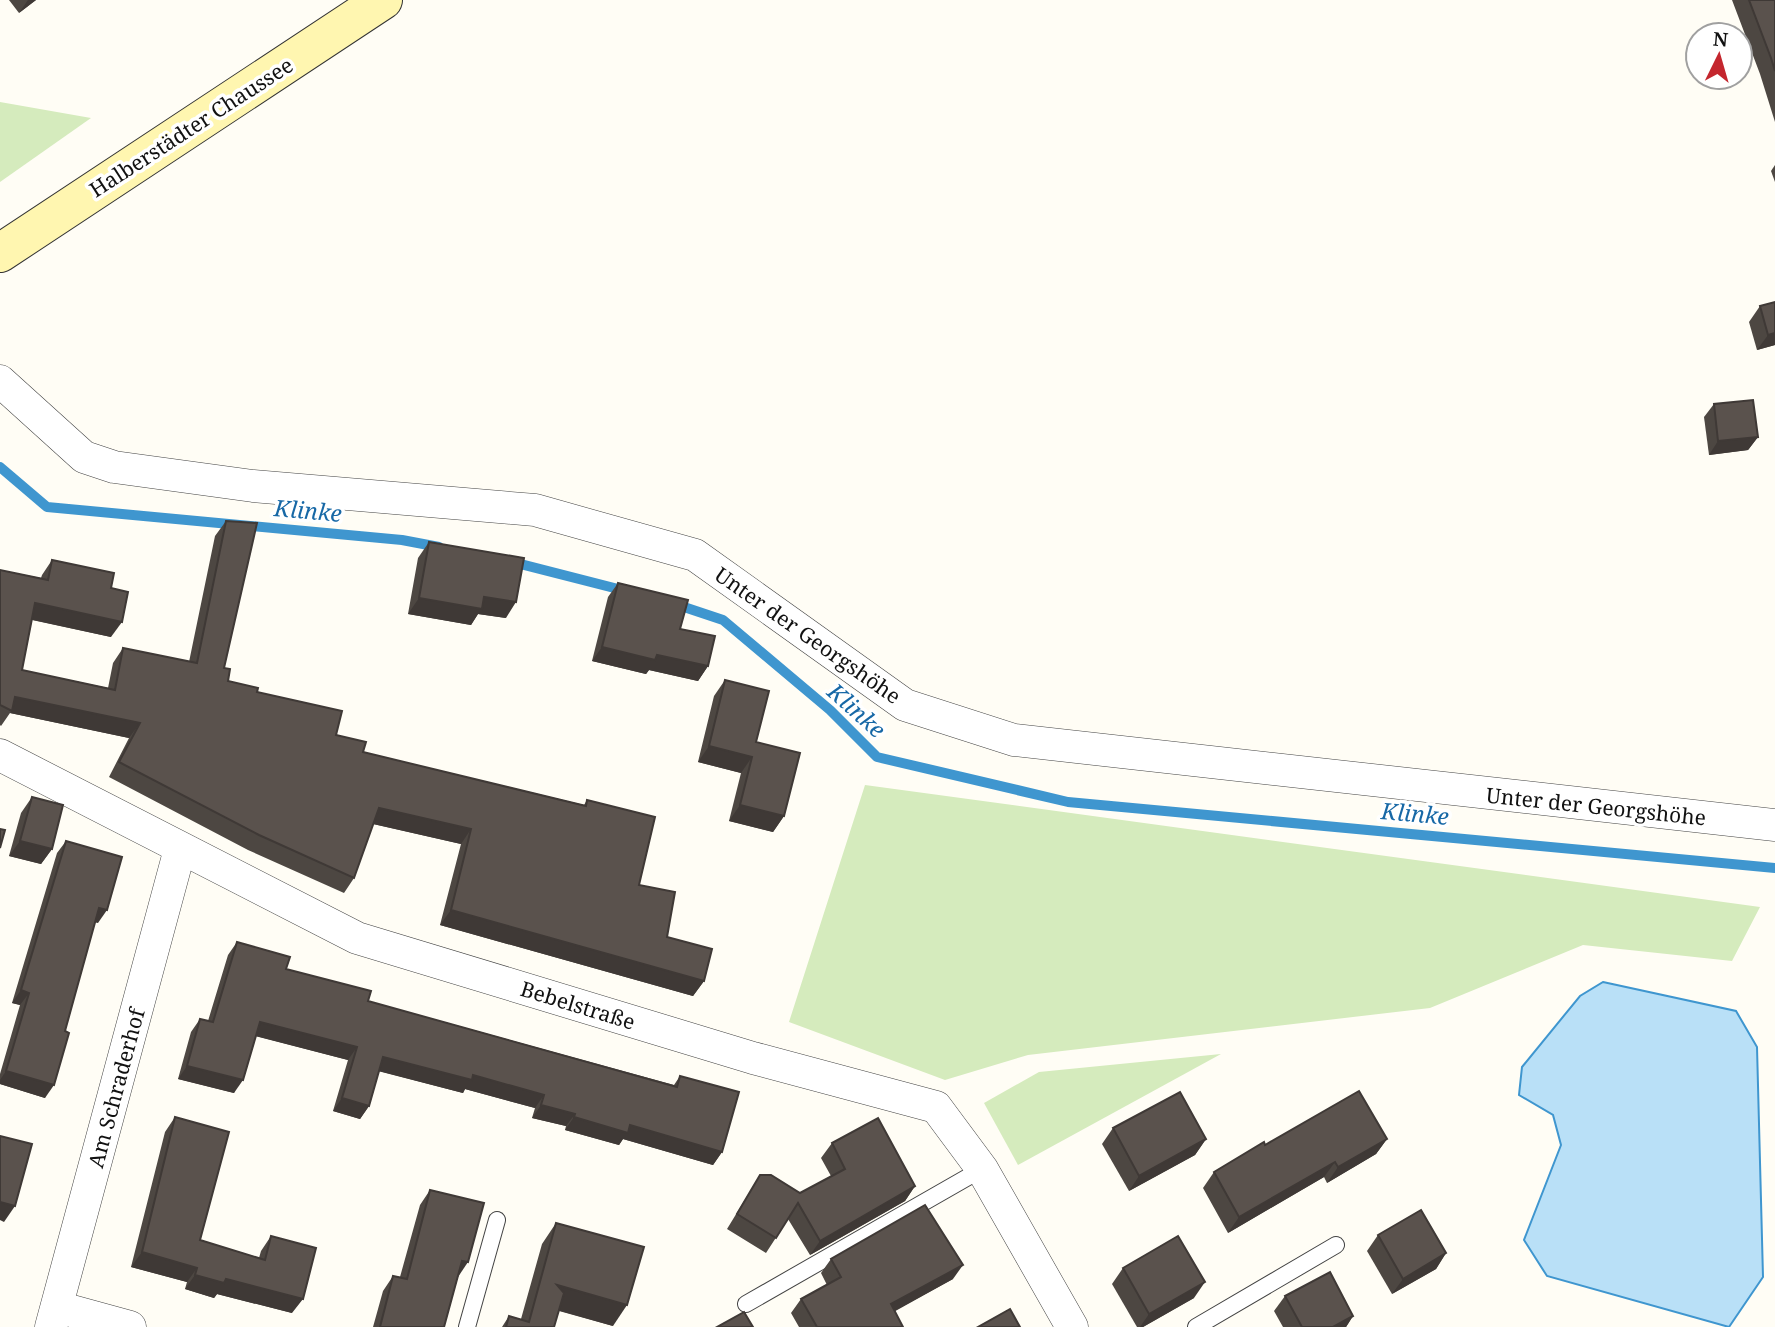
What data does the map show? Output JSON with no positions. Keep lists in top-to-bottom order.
{
  "streets": {
    "main road": ["Halberstädter Chaussee"],
    "street": ["Unter der Georgshöhe", "Bebelstraße", "Am Schraderhof"]
  },
  "crossings": [
    ["Bebelstraße", "Am Schraderhof"]
  ],
  "water": ["Klinke"],
  "north": "top"
}
